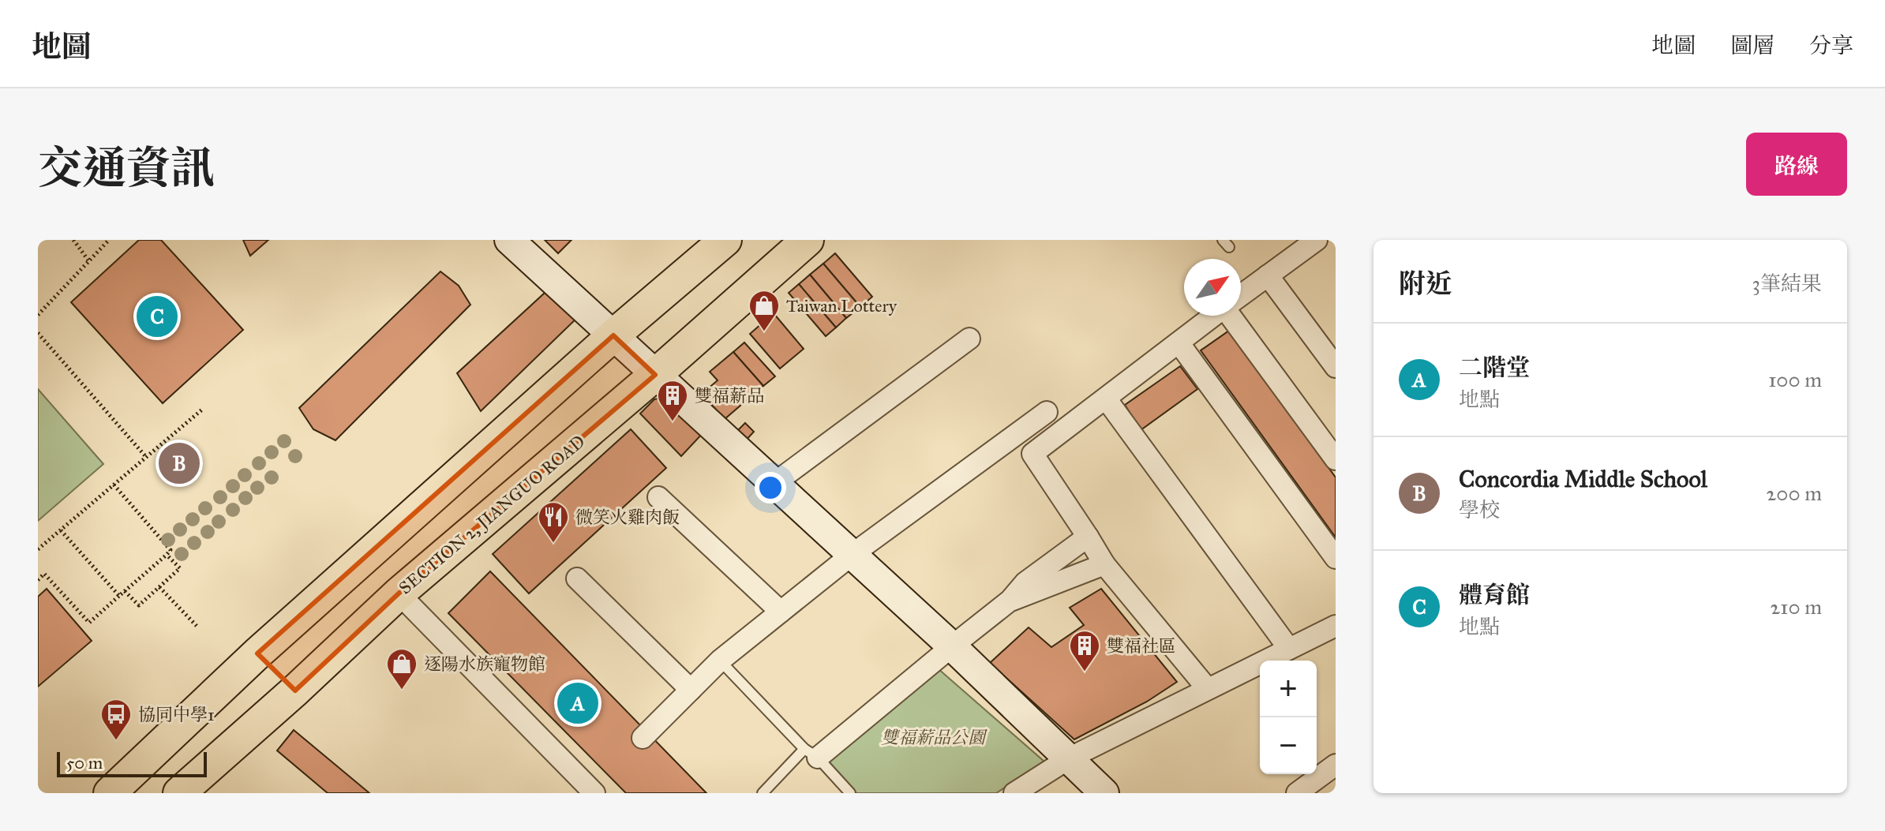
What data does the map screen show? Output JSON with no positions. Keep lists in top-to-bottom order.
{
  "streets": {
    "main road": ["SECTION 2, JIANGUO ROAD"]
  },
  "parks": ["雙福薪品公園"],
  "places": {
    "shop": ["Taiwan Lottery", "逐陽水族寵物館"],
    "building": ["雙福薪品", "雙福社區"],
    "restaurant": ["微笑火雞肉飯"],
    "bus stop": ["協同中學1"]
  },
  "scale_bar": "50 m",
  "north": "top right",
  "page": {
    "header": "地圖",
    "nav": ["地圖", "圖層", "分享"],
    "title": "交通資訊",
    "buttons": "路線",
    "heading": ["附近", "3筆結果"],
    "pins": ["C", "B", "A"],
    "list": [
      {
        "mark": "A",
        "name": "二階堂",
        "note": "地點",
        "value": "100 m"
      },
      {
        "mark": "B",
        "name": "Concordia Middle School",
        "note": "學校",
        "value": "200 m"
      },
      {
        "mark": "C",
        "name": "體育館",
        "note": "地點",
        "value": "210 m"
      }
    ],
    "map_buttons": ["+", "−"],
    "scale": "50 m"
  }
}
